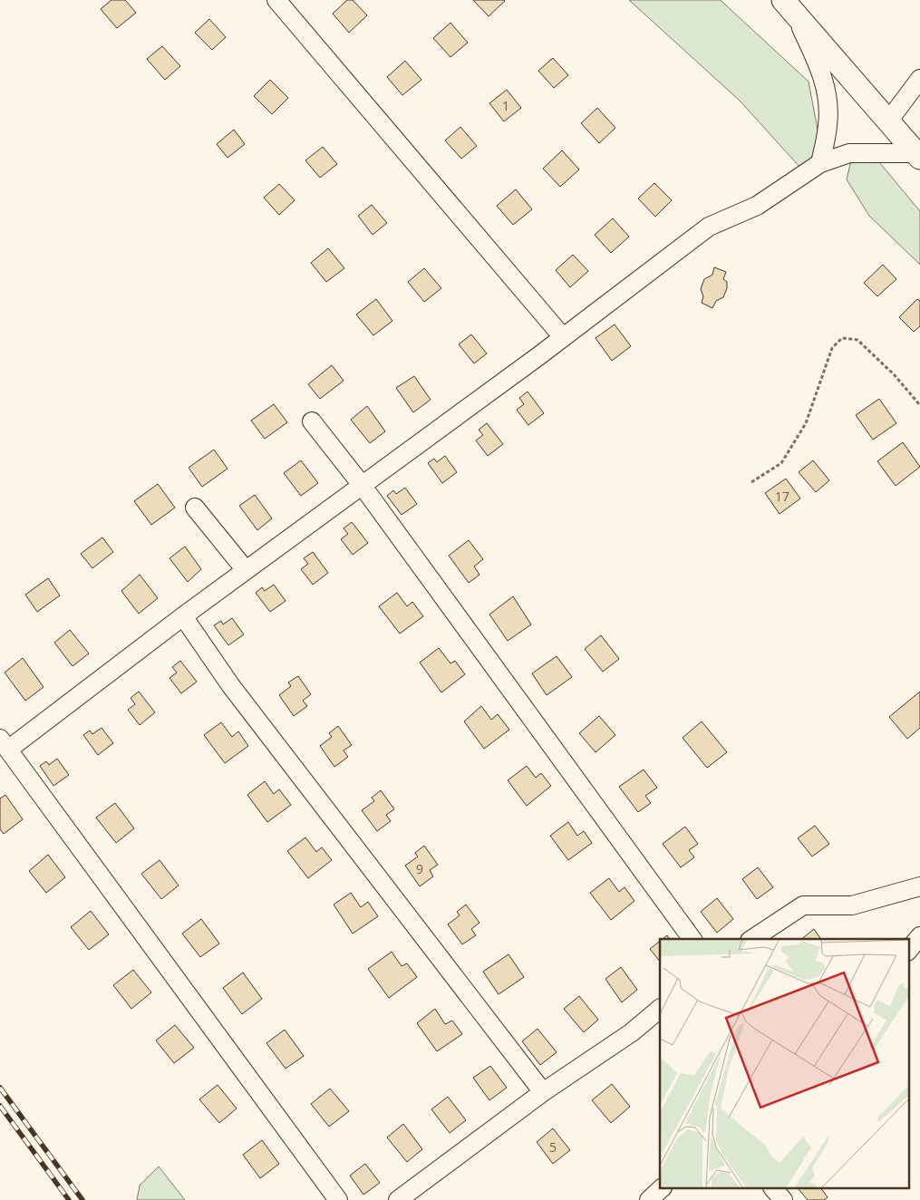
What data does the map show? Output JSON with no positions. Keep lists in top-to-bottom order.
{
  "house_numbers": [
    "1",
    "17",
    "9",
    "5"
  ]
}
